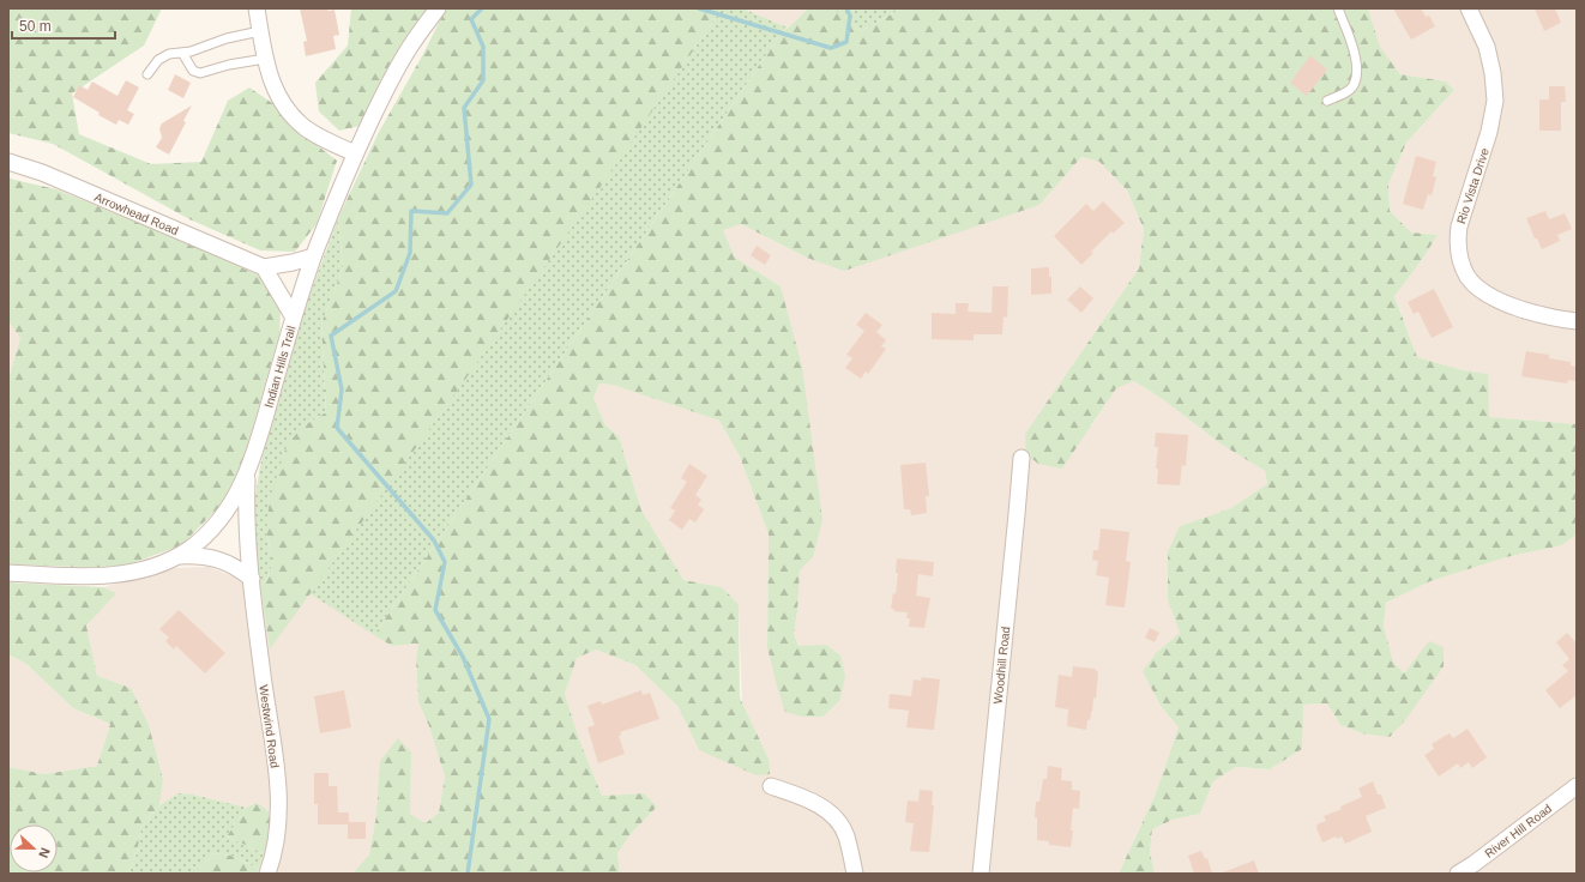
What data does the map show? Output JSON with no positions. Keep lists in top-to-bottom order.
{
  "streets": {
    "street": [
      "Rio Vista Drive",
      "Arrowhead Road",
      "Indian Hills Trail",
      "Woodhill Road",
      "Westwind Road",
      "River Hill Road"
    ]
  },
  "crossings": [
    ["Indian Hills Trail", "Westwind Road"]
  ],
  "scale_bar": "50 m",
  "north": "right"
}
